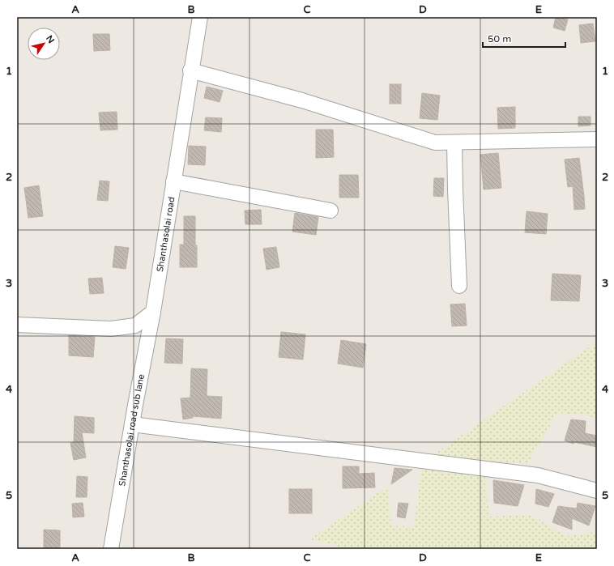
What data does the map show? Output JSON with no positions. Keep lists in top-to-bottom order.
{
  "streets": {
    "street": ["Shanthasolai road", "Shanthasolai road sub lane"]
  },
  "crossings": [
    ["Shanthasolai road", "Shanthasolai road sub lane"]
  ],
  "scale_bar": "50 m",
  "north": "top right",
  "grid": {
    "columns": [
      "A",
      "B",
      "C",
      "D",
      "E"
    ],
    "rows": [
      "1",
      "2",
      "3",
      "4",
      "5"
    ]
  }
}
